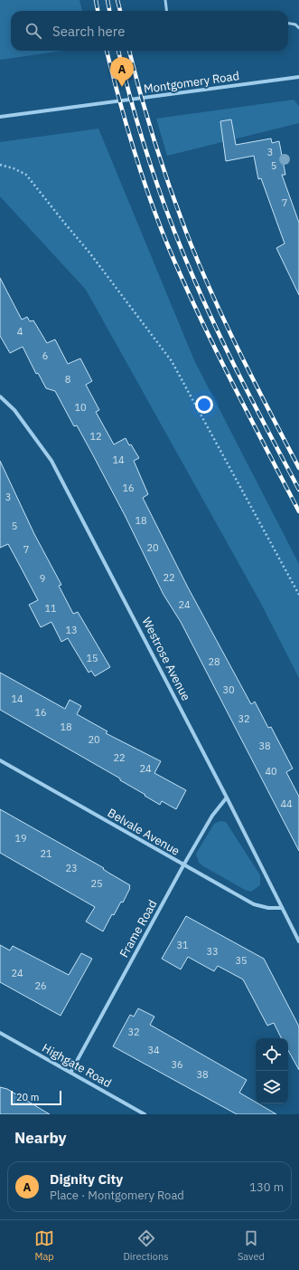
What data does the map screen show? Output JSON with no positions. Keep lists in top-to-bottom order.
{
  "streets": {
    "street": [
      "Montgomery Road",
      "Westrose Avenue",
      "Belvale Avenue",
      "Frame Road",
      "Highgate Road"
    ]
  },
  "crossings": [
    ["Westrose Avenue", "Belvale Avenue"],
    ["Westrose Avenue", "Frame Road"],
    ["Belvale Avenue", "Frame Road"],
    ["Frame Road", "Highgate Road"]
  ],
  "house_numbers": [
    "3",
    "5",
    "7",
    "4",
    "6",
    "8",
    "10",
    "12",
    "14",
    "16",
    "3",
    "18",
    "5",
    "20",
    "7",
    "22",
    "9",
    "24",
    "11",
    "13",
    "15",
    "28",
    "30",
    "14",
    "16",
    "32",
    "18",
    "20",
    "38",
    "22",
    "24",
    "40",
    "44",
    "19",
    "21",
    "23",
    "25",
    "31",
    "33",
    "35",
    "24",
    "26",
    "32",
    "34",
    "36",
    "38"
  ],
  "scale_bar": "20 m",
  "page": {
    "search": "Search here",
    "pins": "A",
    "scale": "20 m",
    "heading": "Nearby",
    "list": [
      {
        "mark": "A",
        "name": "Dignity City",
        "note": "Place · Montgomery Road",
        "value": "130 m"
      }
    ],
    "nav": ["Map", "Directions", "Saved"]
  }
}
